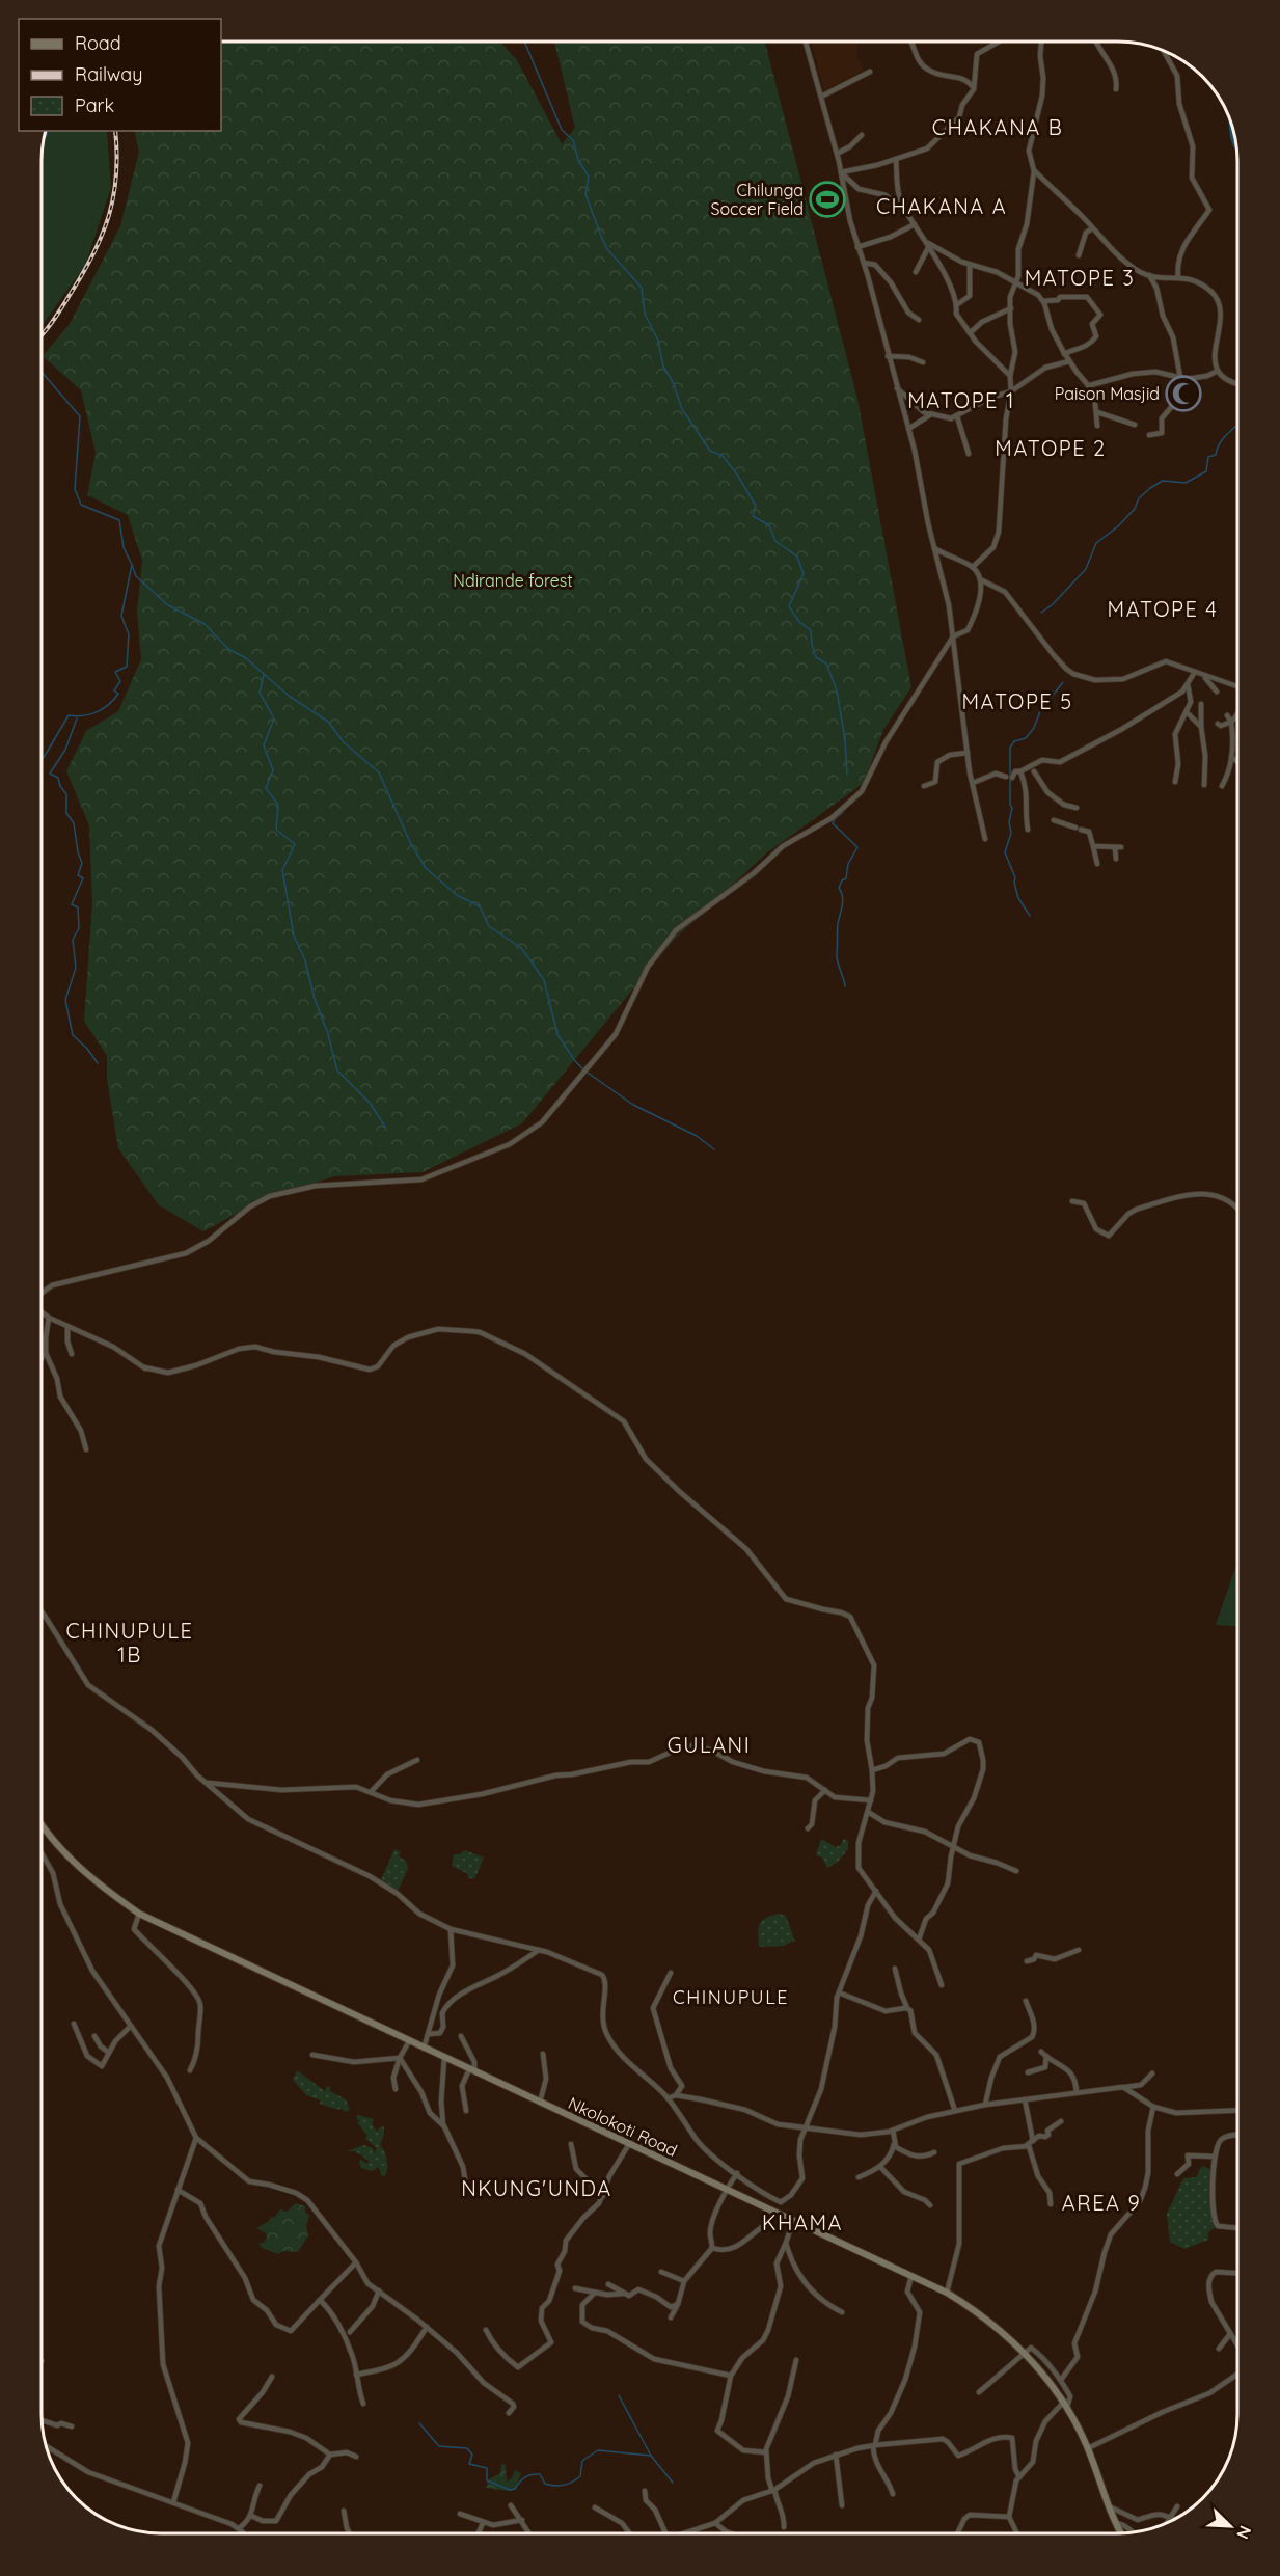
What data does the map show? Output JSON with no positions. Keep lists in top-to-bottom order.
{
  "streets": {
    "main road": ["Nkolokoti Road"]
  },
  "districts": [
    "CHAKANA B",
    "CHAKANA A",
    "MATOPE 3",
    "MATOPE 1",
    "MATOPE 2",
    "MATOPE 4",
    "MATOPE 5",
    "CHINUPULE 1B",
    "GULANI",
    "CHINUPULE",
    "NKUNG'UNDA",
    "AREA 9",
    "KHAMA"
  ],
  "parks": ["Ndirande forest"],
  "places": {
    "sports": ["Chilunga Soccer Field"],
    "mosque": ["Paison Masjid"]
  },
  "legend": ["Road", "Railway", "Park"],
  "north": "bottom right"
}
